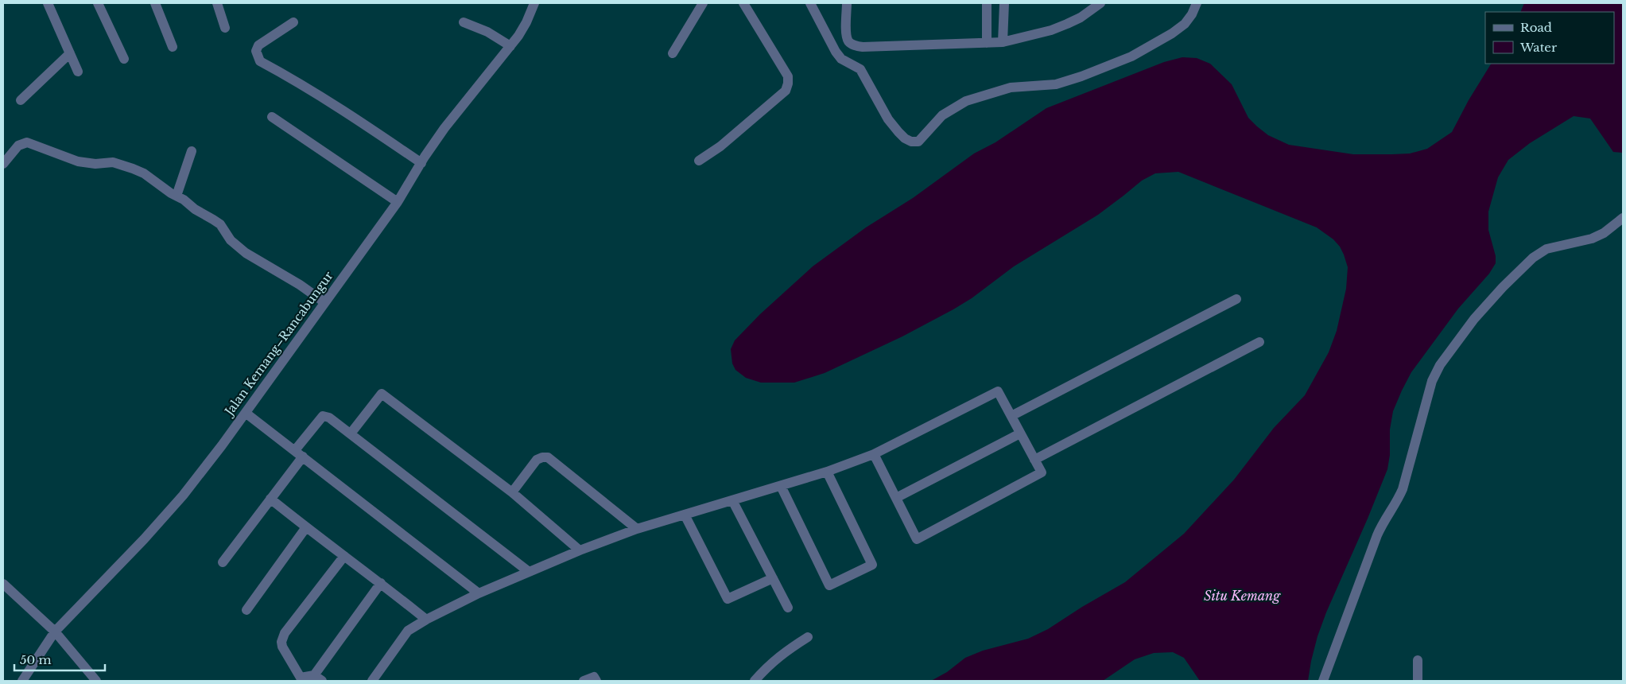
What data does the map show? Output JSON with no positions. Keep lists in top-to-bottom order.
{
  "streets": {
    "street": ["Jalan Kemang–Rancabungur"]
  },
  "water": ["Situ Kemang"],
  "legend": ["Road", "Water"],
  "scale_bar": "50 m"
}
